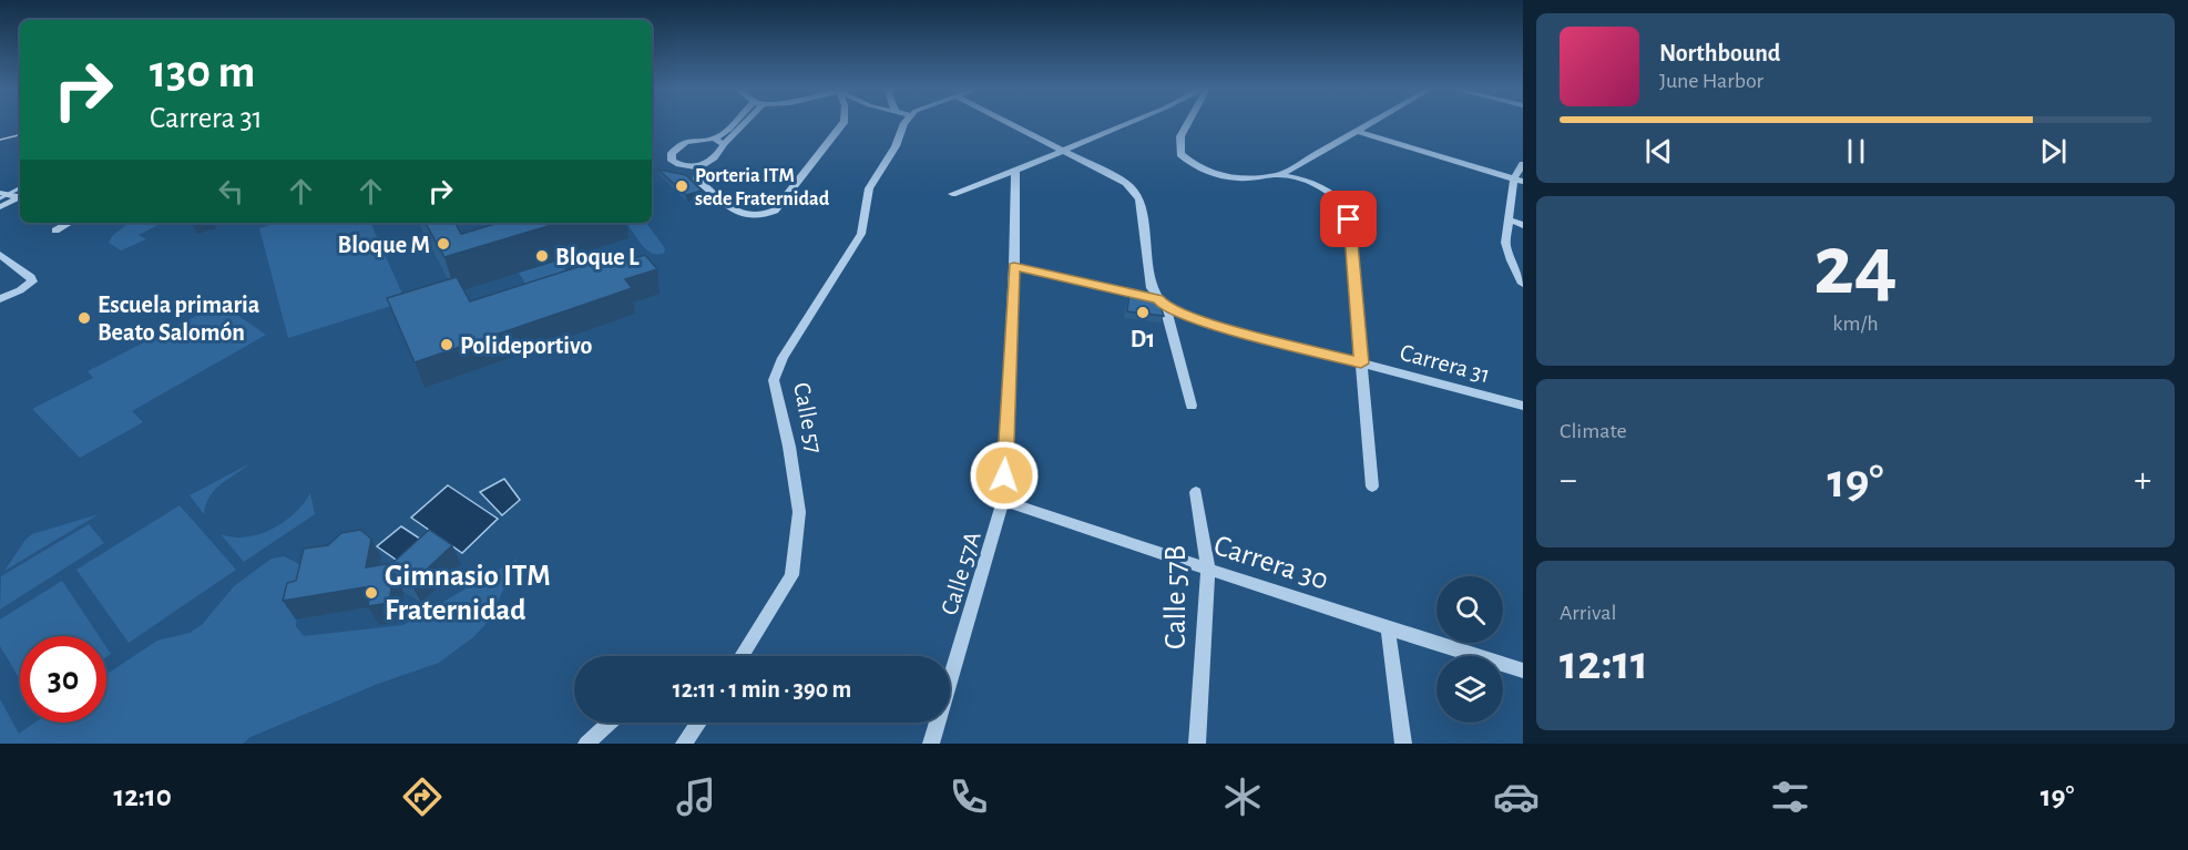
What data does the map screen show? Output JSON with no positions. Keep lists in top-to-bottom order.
{
  "streets": {
    "street": [
      "Carrera 31",
      "Calle 57",
      "Carrera 30",
      "Calle 57A",
      "Calle 57B"
    ]
  },
  "crossings": [
    ["Carrera 31", "Calle 57A"],
    ["Carrera 30", "Calle 57A"],
    ["Carrera 30", "Calle 57B"]
  ],
  "places": [
    "Porteria ITM sede Fraternidad",
    "Bloque M",
    "Bloque L",
    "D1",
    "Escuela primaria Beato Salomón",
    "Polideportivo",
    "Gimnasio ITM Fraternidad"
  ],
  "page": {
    "turn": ["130 m", "Carrera 31"],
    "song": ["Northbound", "June Harbor"],
    "tile": [
      ["24", "km/h"],
      "Climate",
      ["Arrival", "12:11"]
    ],
    "heat": ["−", "19°", "+"],
    "limit": "30",
    "trip": "12:11 · 1 min · 390 m",
    "tabs": ["12:10", "19°"]
  }
}
